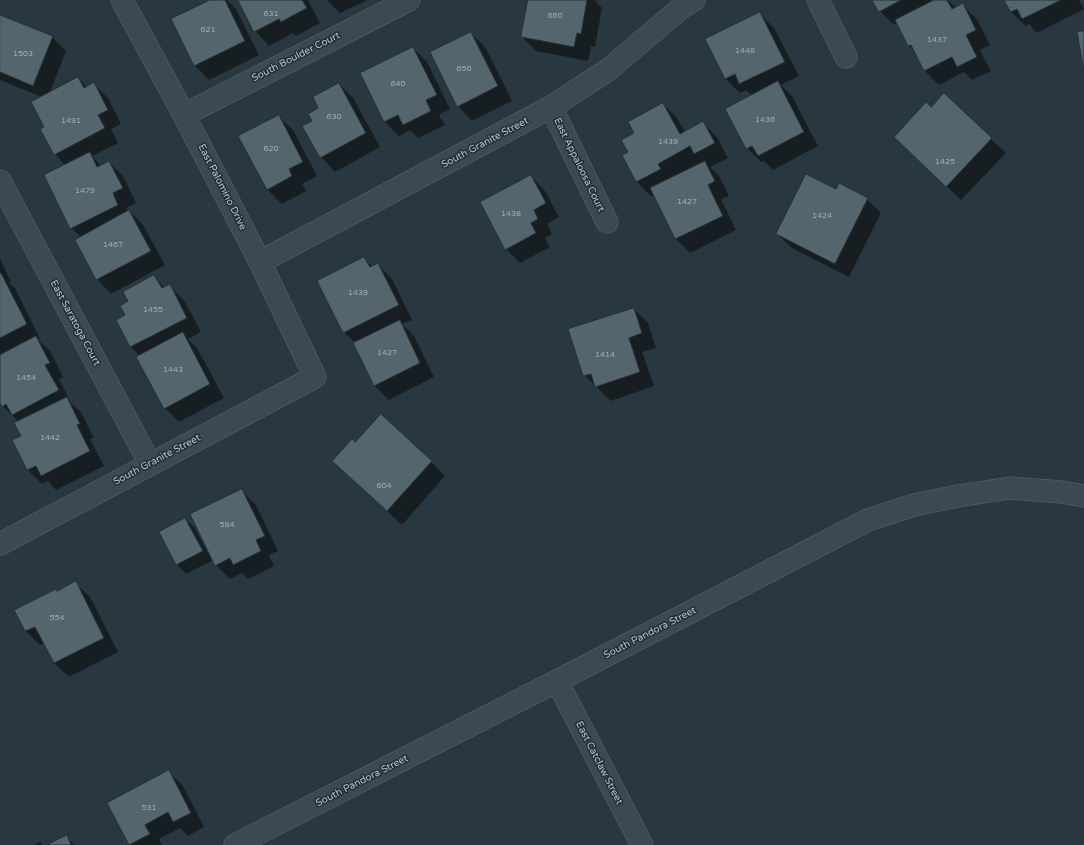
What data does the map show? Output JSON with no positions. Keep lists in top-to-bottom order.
{
  "streets": {
    "street": [
      "South Boulder Court",
      "South Granite Street",
      "East Appaloosa Court",
      "East Palomino Drive",
      "East Saratoga Court",
      "South Pandora Street",
      "East Catclaw Street"
    ]
  },
  "crossings": [
    ["South Boulder Court", "East Palomino Drive"],
    ["South Granite Street", "East Appaloosa Court"],
    ["South Granite Street", "East Palomino Drive"],
    ["South Granite Street", "East Saratoga Court"],
    ["South Pandora Street", "East Catclaw Street"]
  ],
  "house_numbers": [
    "631",
    "660",
    "621",
    "1437",
    "1448",
    "1503",
    "650",
    "640",
    "630",
    "1436",
    "1491",
    "1439",
    "620",
    "1425",
    "1479",
    "1427",
    "1438",
    "1424",
    "1467",
    "1439",
    "1455",
    "1427",
    "1414",
    "1443",
    "1454",
    "1442",
    "604",
    "584",
    "554",
    "531"
  ]
}
